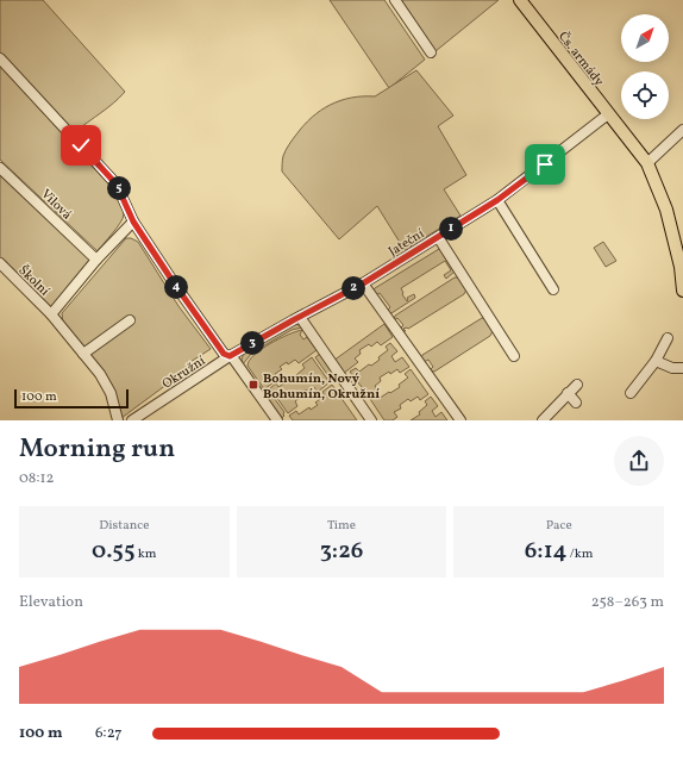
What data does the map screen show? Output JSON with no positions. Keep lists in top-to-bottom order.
{
  "streets": {
    "main road": ["Čs. armády"],
    "street": [
      "Vilová",
      "Jateční",
      "Školní",
      "Okružní"
    ]
  },
  "crossings": [
    ["Čs. armády", "Jateční"],
    ["Vilová", "Školní"],
    ["Jateční", "Okružní"]
  ],
  "places": {
    "transit": ["Bohumín, Nový Bohumín, Okružní"]
  },
  "scale_bar": "100 m",
  "north": "top right",
  "page": {
    "pins": [
      "5",
      "1",
      "4",
      "2",
      "3"
    ],
    "scale": "100 m",
    "heading": ["Morning run", "08:12"],
    "stats": [
      ["Distance", "0.55 km"],
      ["Time", "3:26"],
      ["Pace", "6:14 /km"]
    ],
    "chart": ["Elevation", "258–263 m"],
    "list": [
      {
        "name": "100 m",
        "note": "6:27"
      }
    ]
  }
}
